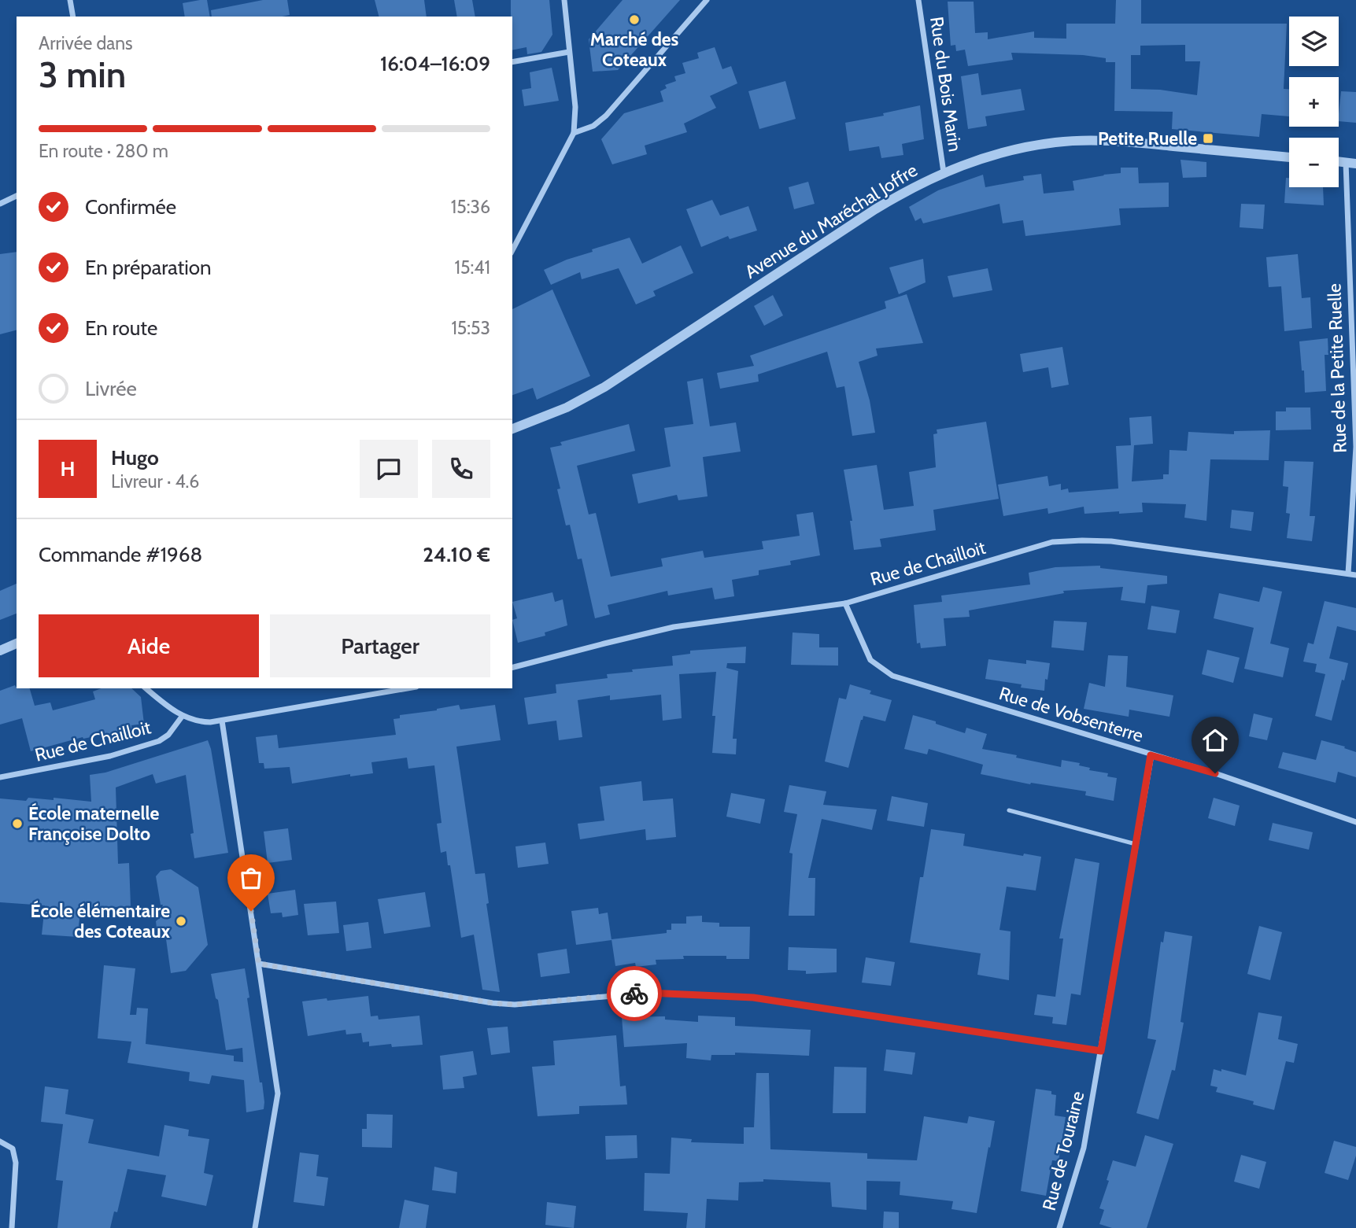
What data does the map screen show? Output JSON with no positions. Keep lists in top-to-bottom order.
{
  "streets": {
    "street": [
      "Rue du Bois Marin",
      "Avenue du Maréchal Joffre",
      "Rue de la Petite Ruelle",
      "Rue de Chailloit",
      "Rue de Vobsenterre",
      "Rue de Touraine"
    ]
  },
  "crossings": [
    ["Rue du Bois Marin", "Avenue du Maréchal Joffre"],
    ["Rue de la Petite Ruelle", "Rue de Chailloit"],
    ["Rue de Chailloit", "Rue de Vobsenterre"],
    ["Rue de Vobsenterre", "Rue de Touraine"]
  ],
  "places": {
    "other": ["Marché des Coteaux", "École maternelle Françoise Dolto", "École élémentaire des Coteaux"],
    "transit": ["Petite Ruelle"]
  },
  "page": {
    "map_buttons": ["+", "−"],
    "heading": ["3 min", "Arrivée dans", "16:04–16:09"],
    "panel": [
      "Hugo",
      "Livreur · 4.6",
      "Commande #1968",
      "24.10 €"
    ],
    "bar": "En route · 280 m",
    "list": [
      ["Confirmée", "15:36"],
      ["En préparation", "15:41"],
      ["En route", "15:53"],
      "Livrée"
    ],
    "round": "H",
    "buttons": ["Aide", "Partager"]
  }
}
